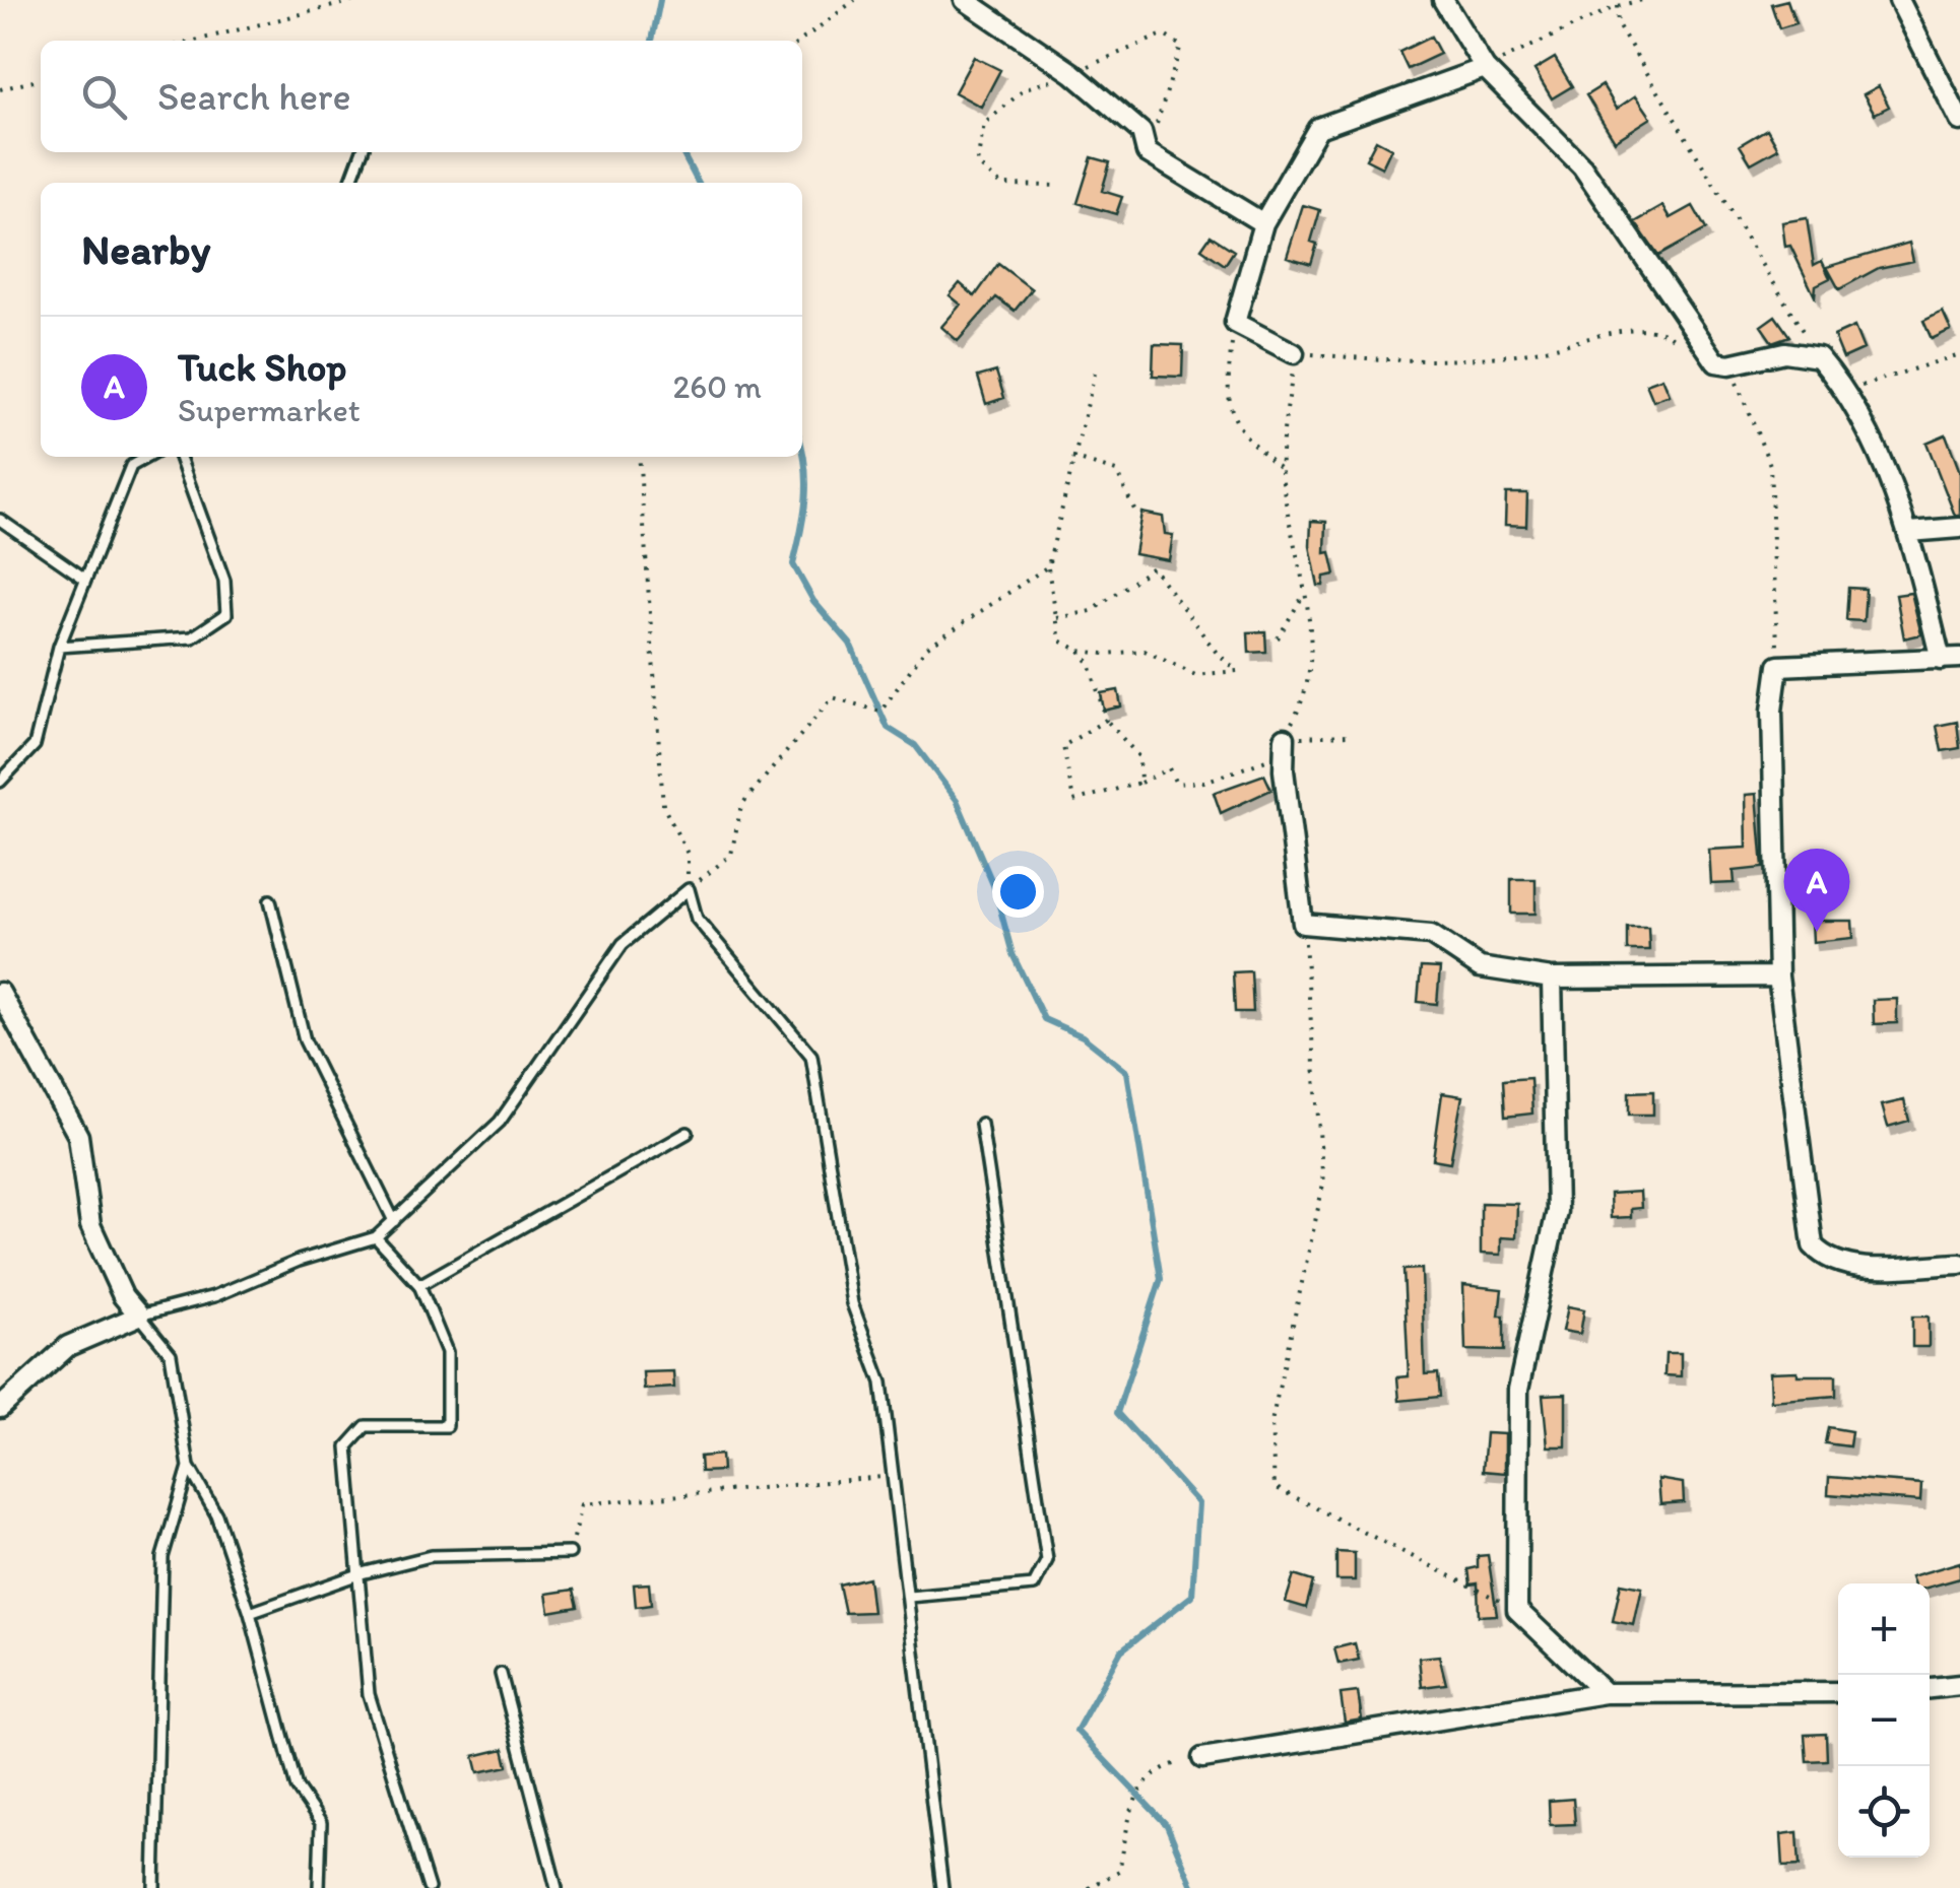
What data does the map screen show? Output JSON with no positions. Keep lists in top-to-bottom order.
{
  "page": {
    "search": "Search here",
    "heading": "Nearby",
    "list": [
      {
        "mark": "A",
        "name": "Tuck Shop",
        "note": "Supermarket",
        "value": "260 m"
      }
    ],
    "pins": "A",
    "map_buttons": ["+", "−"]
  }
}
